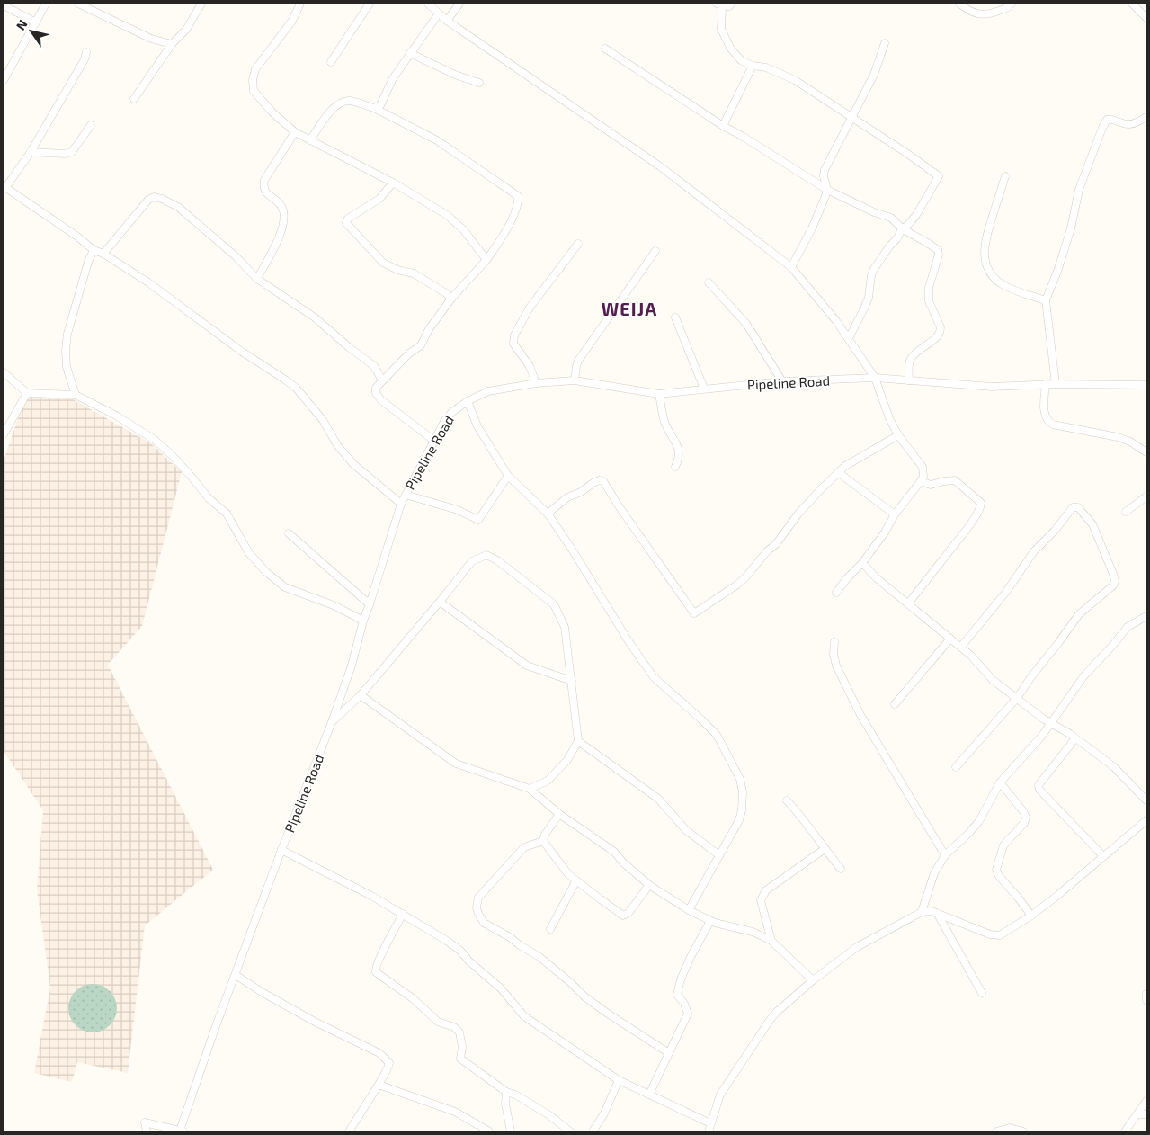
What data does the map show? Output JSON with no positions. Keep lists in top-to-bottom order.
{
  "streets": {
    "street": ["Pipeline Road"]
  },
  "districts": ["WEIJA"],
  "north": "top left"
}
